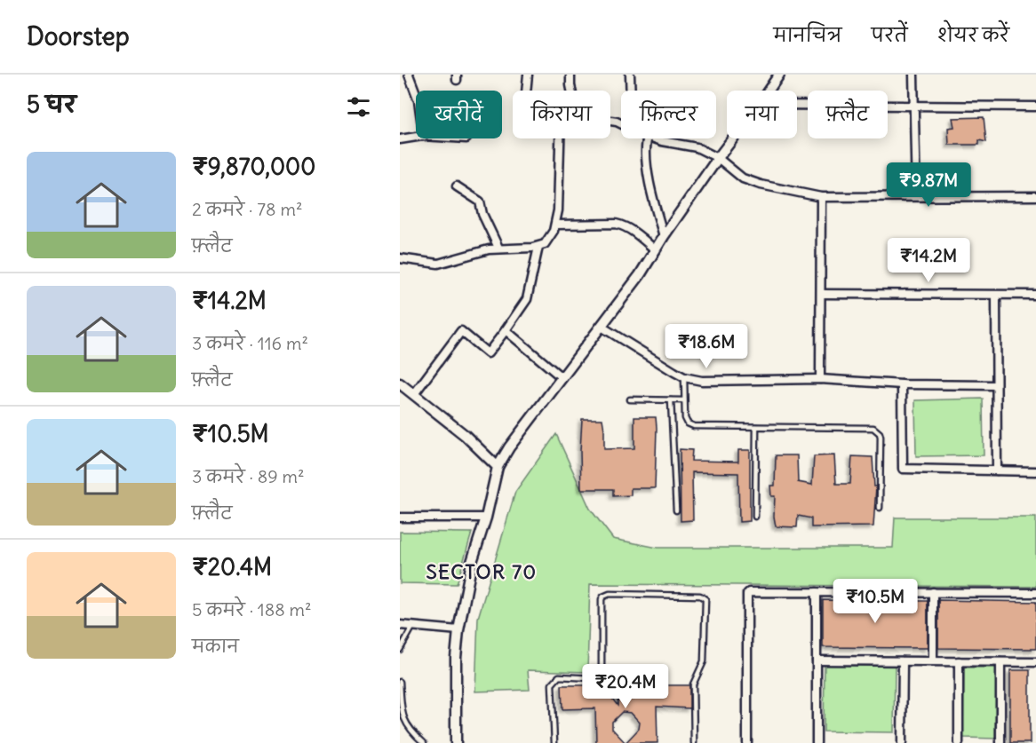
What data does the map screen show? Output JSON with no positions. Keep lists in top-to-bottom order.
{
  "districts": ["SECTOR 70"],
  "page": {
    "header": "Doorstep",
    "nav": ["मानचित्र", "परतें", "शेयर करें"],
    "heading": "5 घर",
    "chip": [
      "खरीदें",
      "किराया",
      "फ़िल्टर",
      "नया",
      "फ़्लैट"
    ],
    "list": [
      {
        "name": "₹9,870,000",
        "note": "2 कमरे · 78 m² · फ़्लैट"
      },
      {
        "name": "₹14.2M",
        "note": "3 कमरे · 116 m² · फ़्लैट"
      },
      {
        "name": "₹10.5M",
        "note": "3 कमरे · 89 m² · फ़्लैट"
      },
      {
        "name": "₹20.4M",
        "note": "5 कमरे · 188 m² · मकान"
      }
    ],
    "price": [
      "₹9.87M",
      "₹14.2M",
      "₹18.6M",
      "₹10.5M",
      "₹20.4M"
    ]
  }
}
